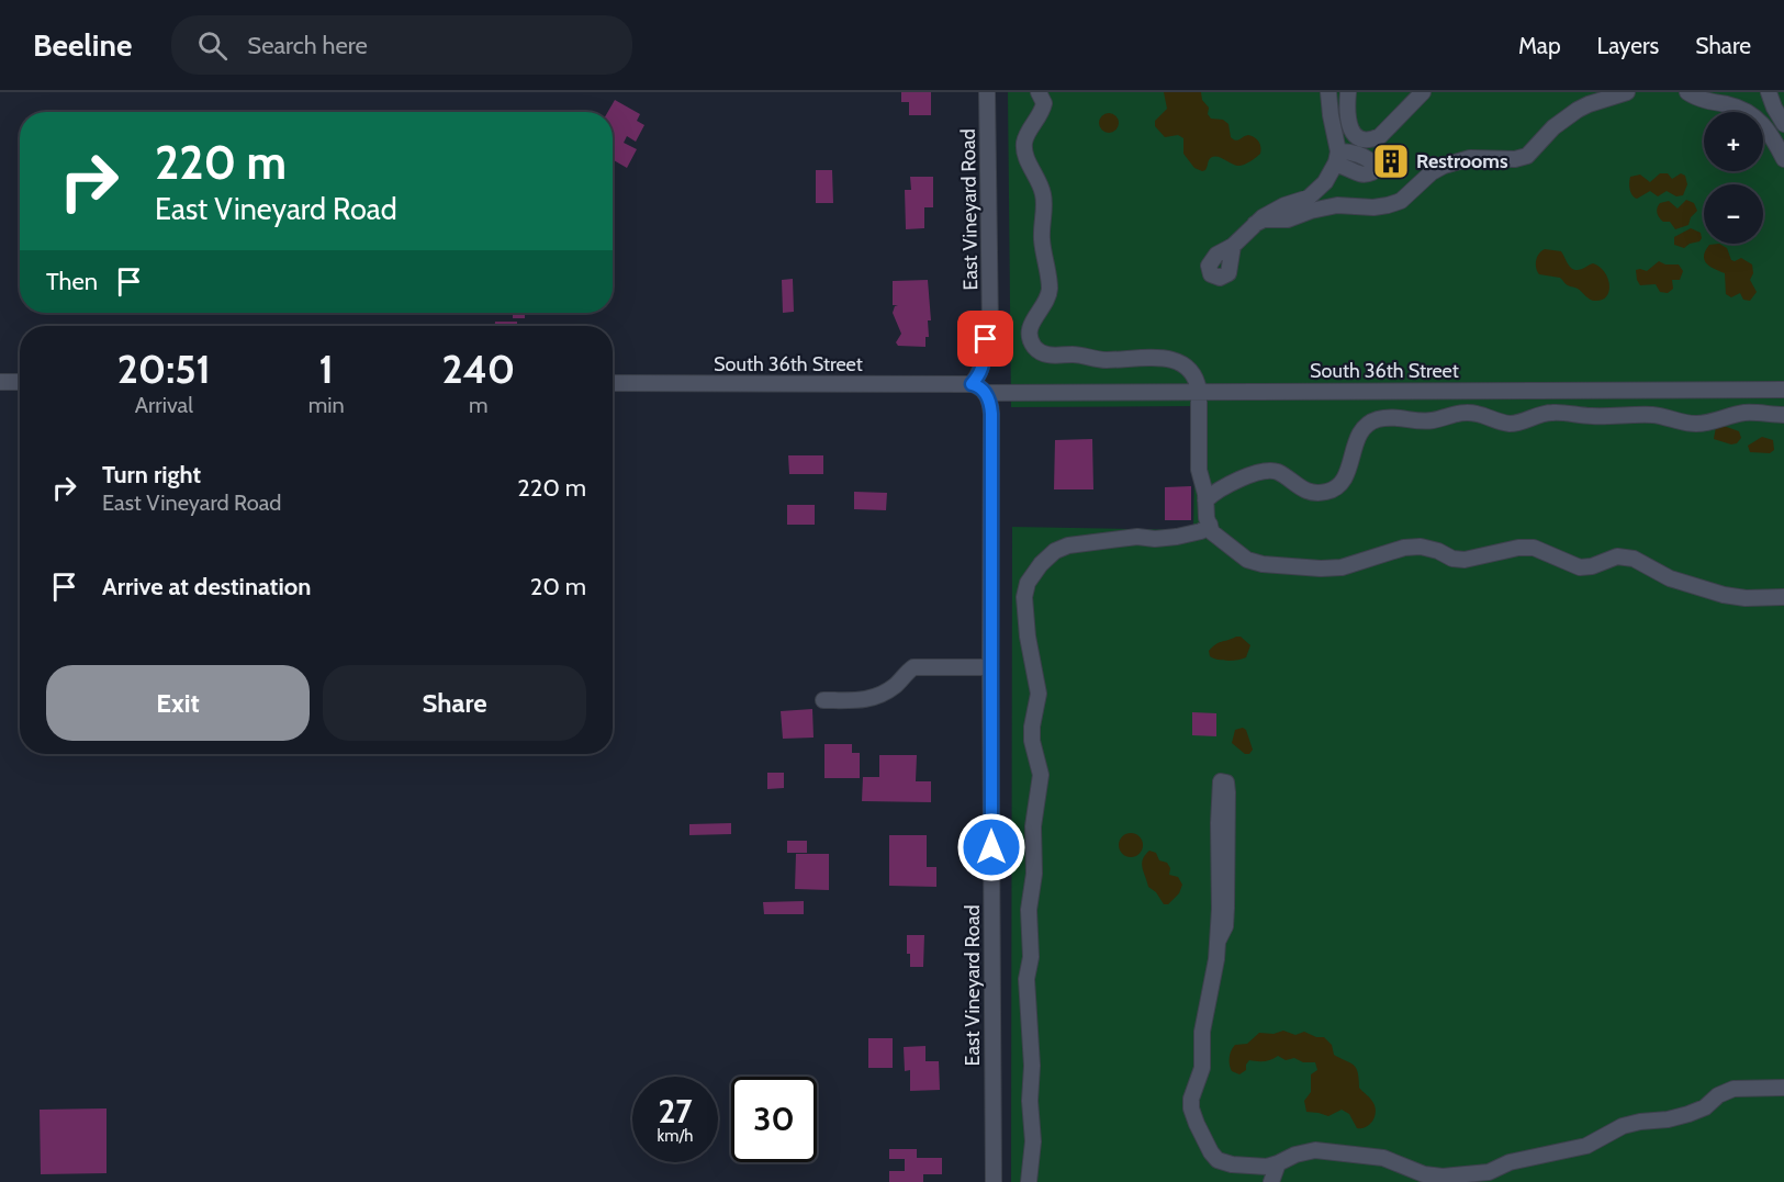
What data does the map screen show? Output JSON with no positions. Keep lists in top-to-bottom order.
{
  "streets": {
    "street": ["East Vineyard Road", "South 36th Street"]
  },
  "crossings": [
    ["East Vineyard Road", "South 36th Street"]
  ],
  "places": {
    "building": ["Restrooms"]
  },
  "page": {
    "header": "Beeline",
    "search": "Search here",
    "nav": ["Map", "Layers", "Share"],
    "map_buttons": ["+", "−"],
    "turn": ["220 m", "East Vineyard Road"],
    "then": "Then",
    "eta": [
      "20:51",
      "Arrival",
      "1",
      "min",
      "240",
      "m"
    ],
    "list": [
      {
        "name": "Turn right",
        "note": "East Vineyard Road",
        "value": "220 m"
      },
      {
        "name": "Arrive at destination",
        "value": "20 m"
      }
    ],
    "buttons": ["Exit", "Share"],
    "speed": "27 km/h",
    "limit": "30"
  }
}
